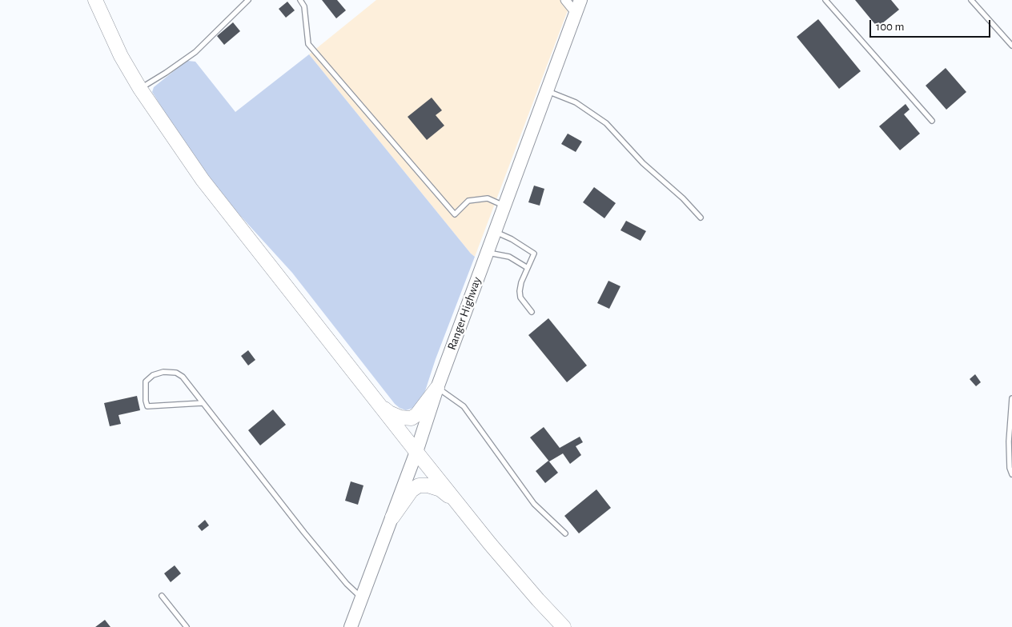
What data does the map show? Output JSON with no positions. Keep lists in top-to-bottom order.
{
  "streets": {
    "main road": ["Ranger Highway"]
  },
  "scale_bar": "100 m"
}
